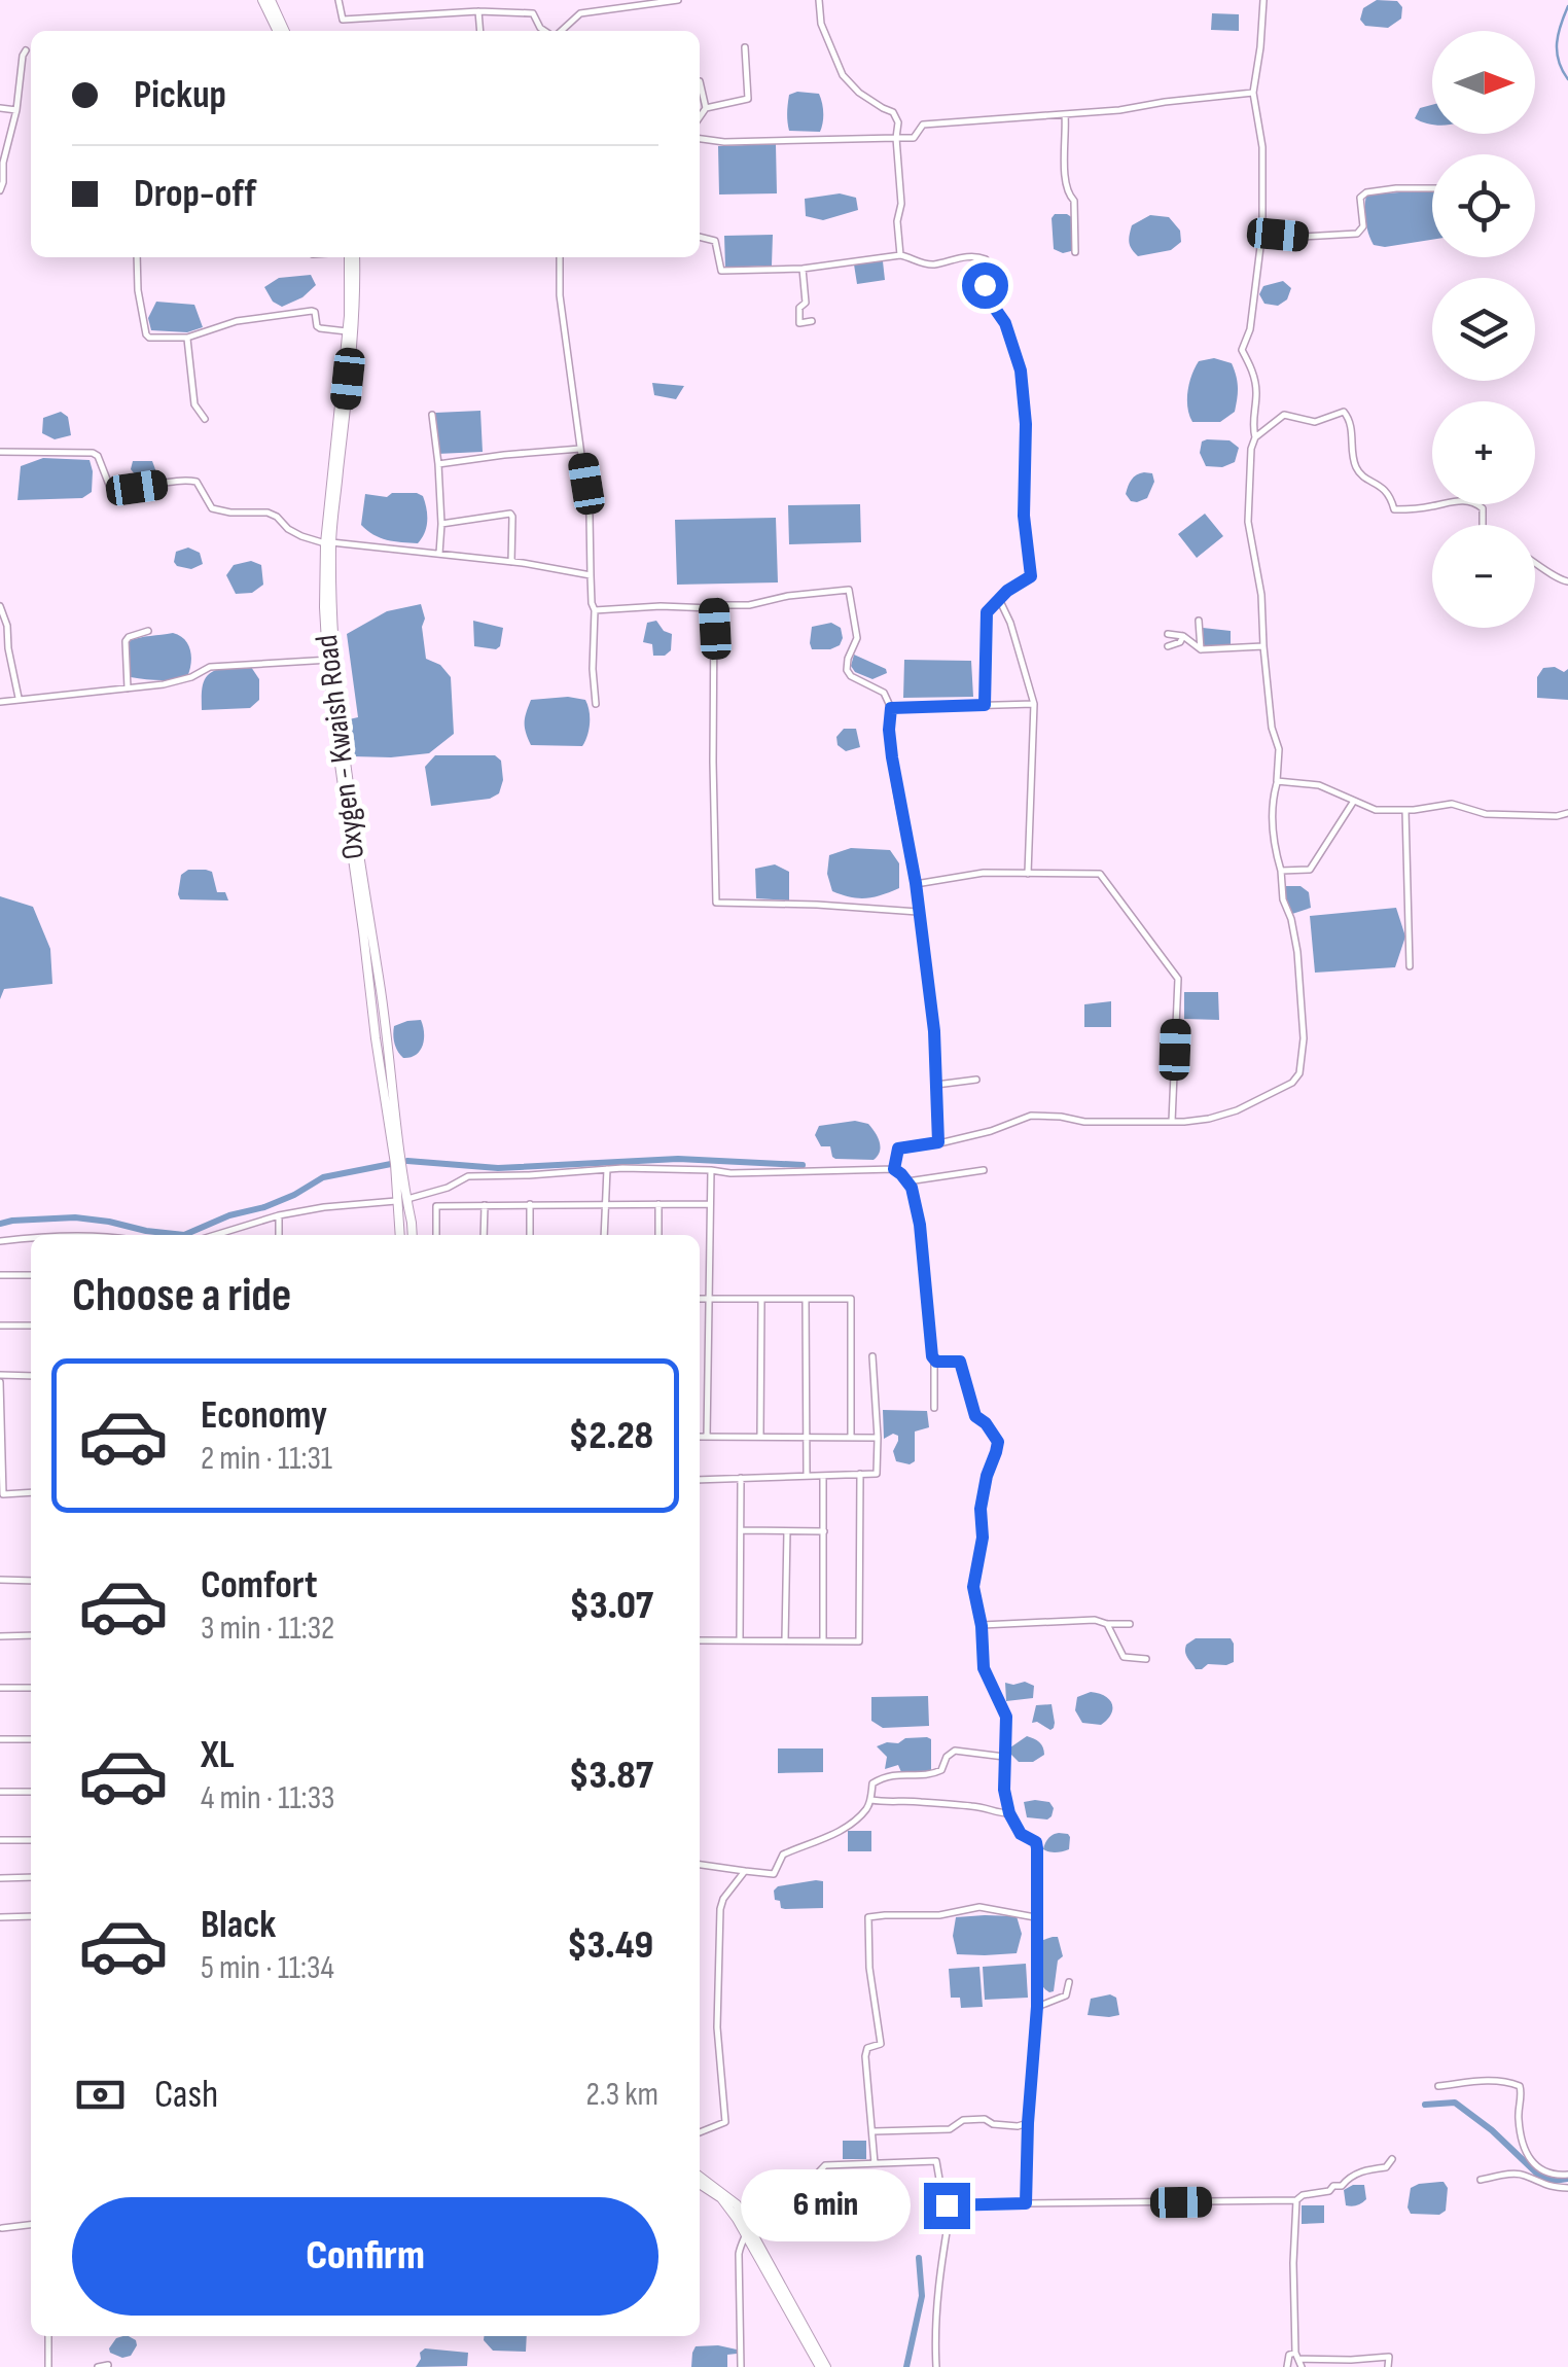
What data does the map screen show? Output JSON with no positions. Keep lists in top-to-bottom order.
{
  "streets": {
    "main road": ["Oxygen - Kwaish Road"]
  },
  "north": "right",
  "page": {
    "map_buttons": ["+", "−"],
    "banner": ["Pickup", "Drop-off"],
    "heading": "Choose a ride",
    "list": [
      {
        "name": "Economy",
        "note": "2 min · 11:31",
        "value": "$2.28"
      },
      {
        "name": "Comfort",
        "note": "3 min · 11:32",
        "value": "$3.07"
      },
      {
        "name": "XL",
        "note": "4 min · 11:33",
        "value": "$3.87"
      },
      {
        "name": "Black",
        "note": "5 min · 11:34",
        "value": "$3.49"
      }
    ],
    "pay": ["Cash", "2.3 km"],
    "bubble": "6 min",
    "buttons": "Confirm"
  }
}
